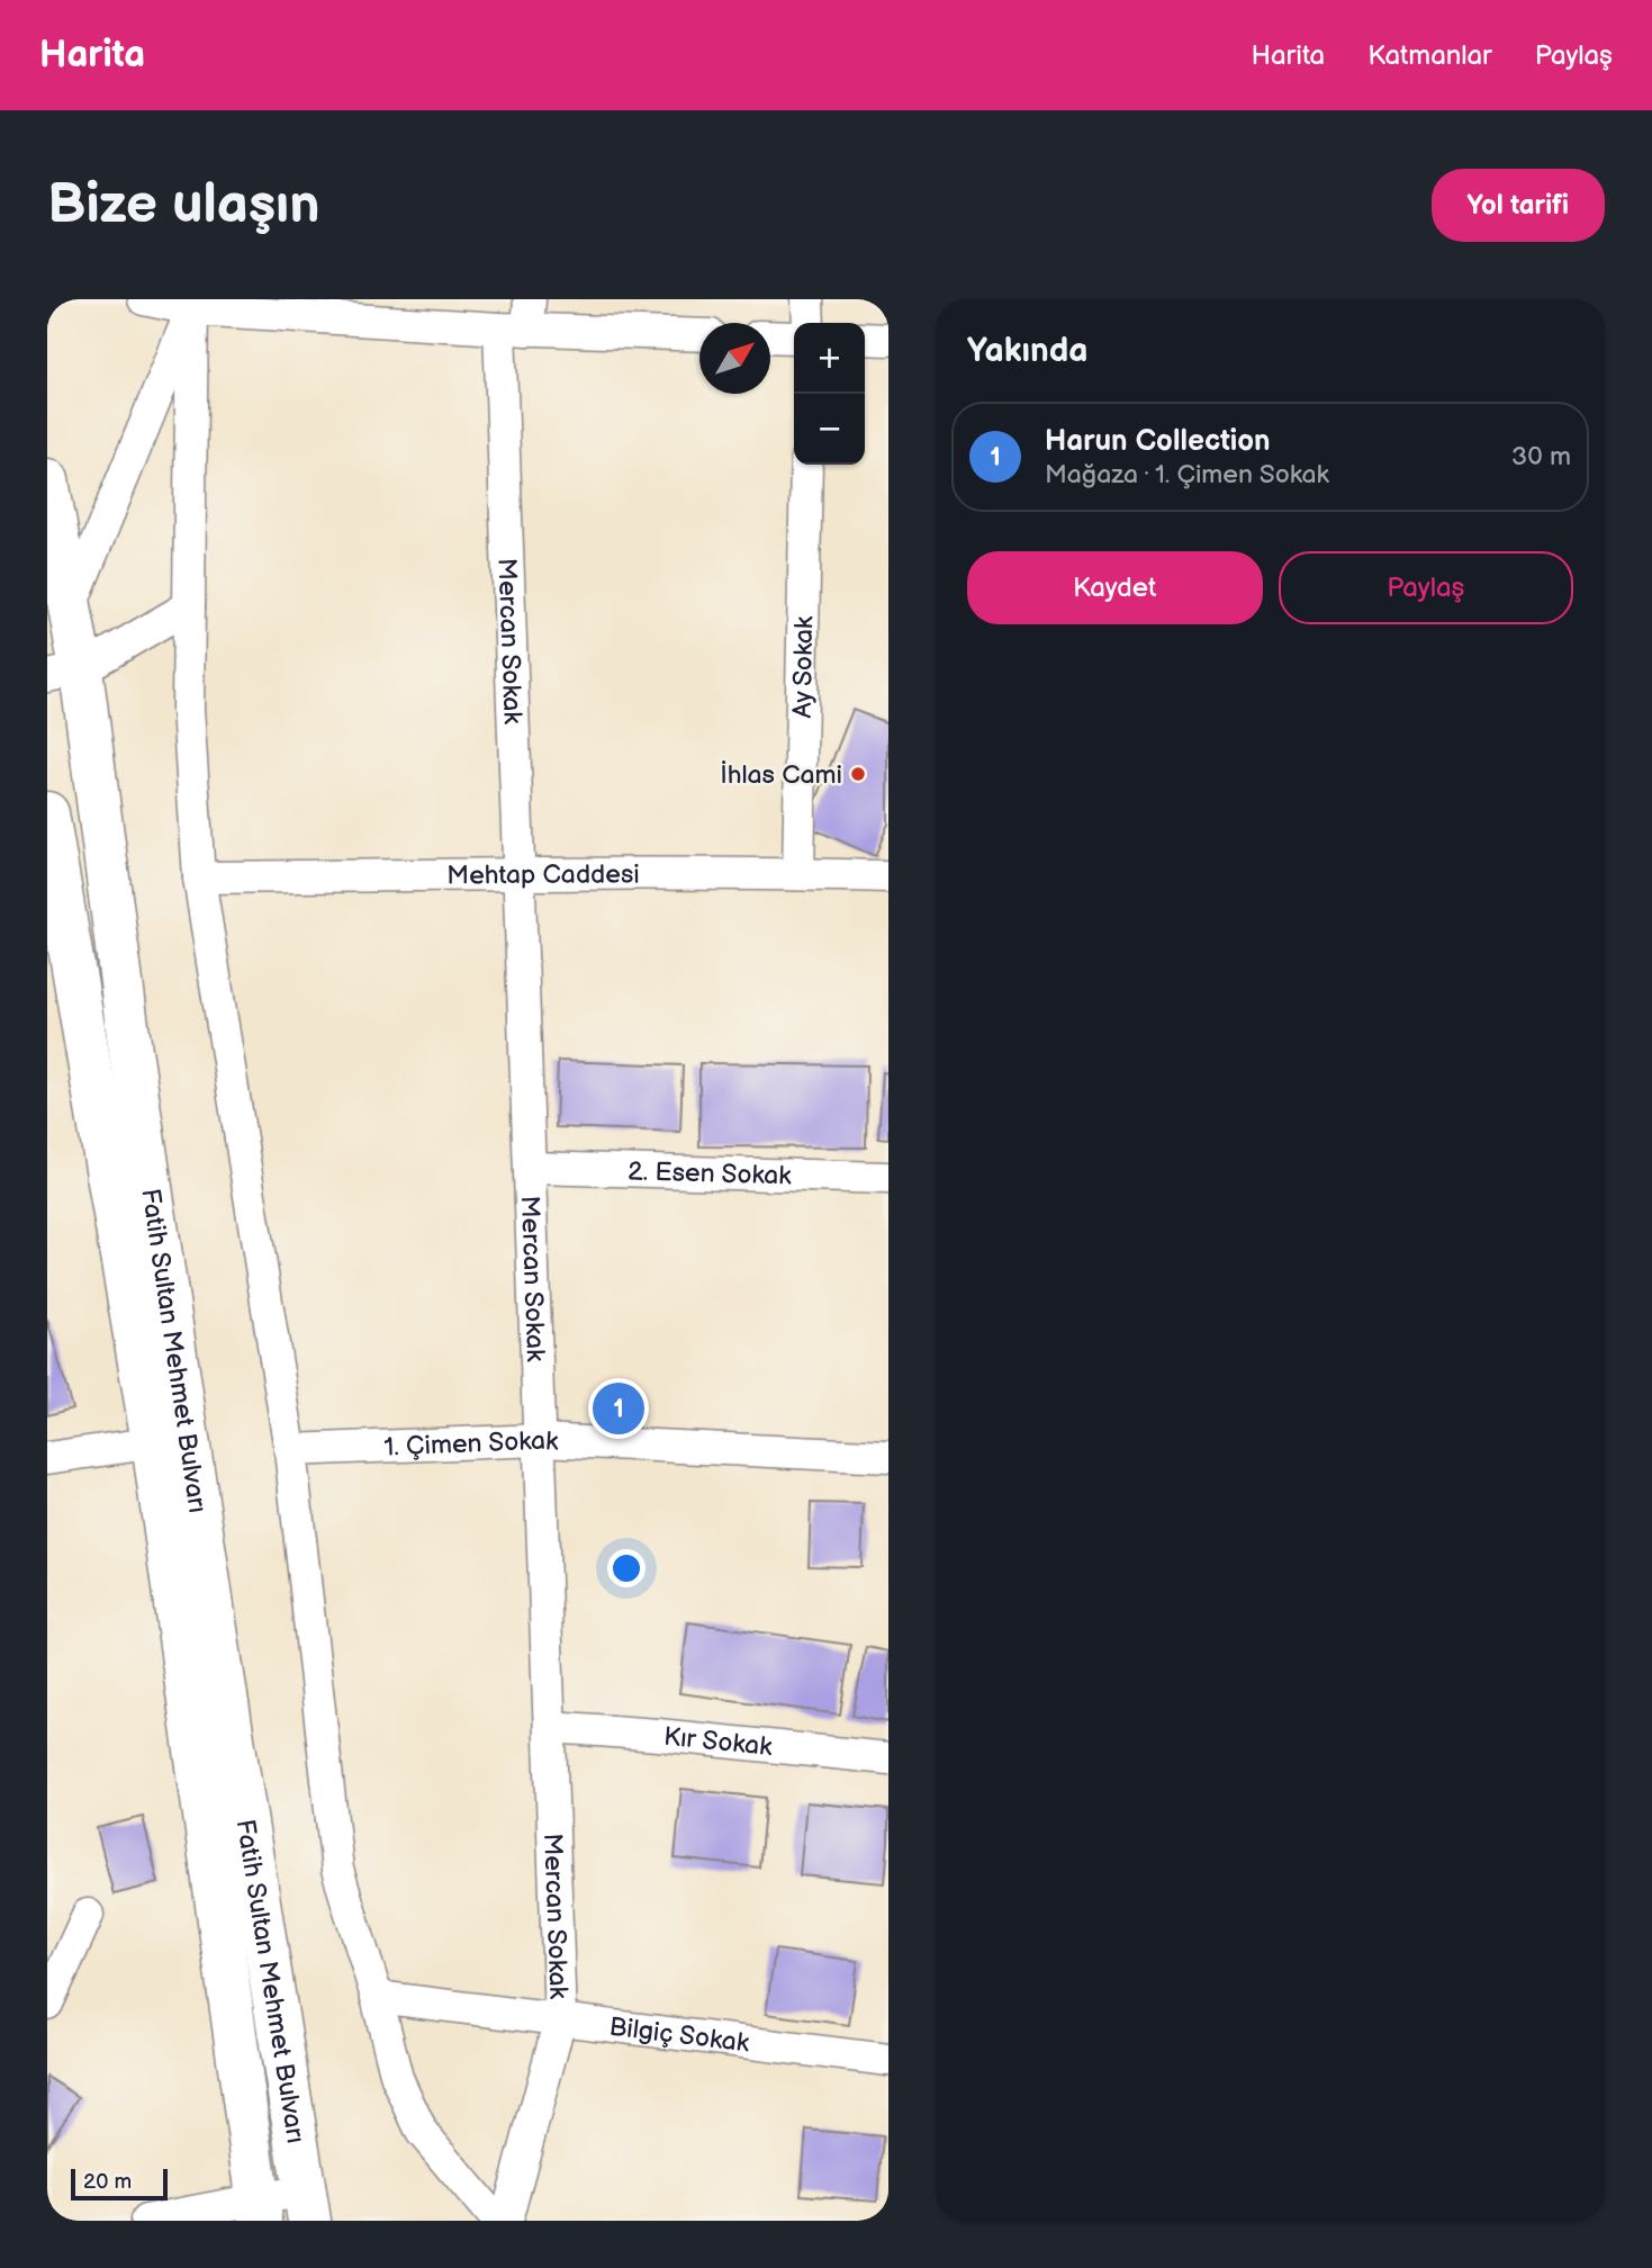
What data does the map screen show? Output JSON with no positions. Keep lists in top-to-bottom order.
{
  "streets": {
    "main road": ["Fatih Sultan Mehmet Bulvarı"],
    "street": [
      "Mercan Sokak",
      "Ay Sokak",
      "Mehtap Caddesi",
      "2. Esen Sokak",
      "1. Çimen Sokak",
      "Kır Sokak",
      "Bilgiç Sokak"
    ]
  },
  "crossings": [
    ["Mercan Sokak", "Mehtap Caddesi"],
    ["Mercan Sokak", "2. Esen Sokak"],
    ["Mercan Sokak", "1. Çimen Sokak"],
    ["Mercan Sokak", "Kır Sokak"],
    ["Mercan Sokak", "Bilgiç Sokak"],
    ["Ay Sokak", "Mehtap Caddesi"]
  ],
  "places": ["İhlas Cami"],
  "scale_bar": "20 m",
  "north": "top right",
  "page": {
    "header": "Harita",
    "nav": ["Harita", "Katmanlar", "Paylaş"],
    "buttons": [
      "Yol tarifi",
      ["Kaydet", "Paylaş"]
    ],
    "title": "Bize ulaşın",
    "heading": "Yakında",
    "map_buttons": ["+", "−"],
    "list": [
      {
        "mark": "1",
        "name": "Harun Collection",
        "note": "Mağaza · 1. Çimen Sokak",
        "value": "30 m"
      }
    ],
    "pins": "1",
    "scale": "20 m"
  }
}
